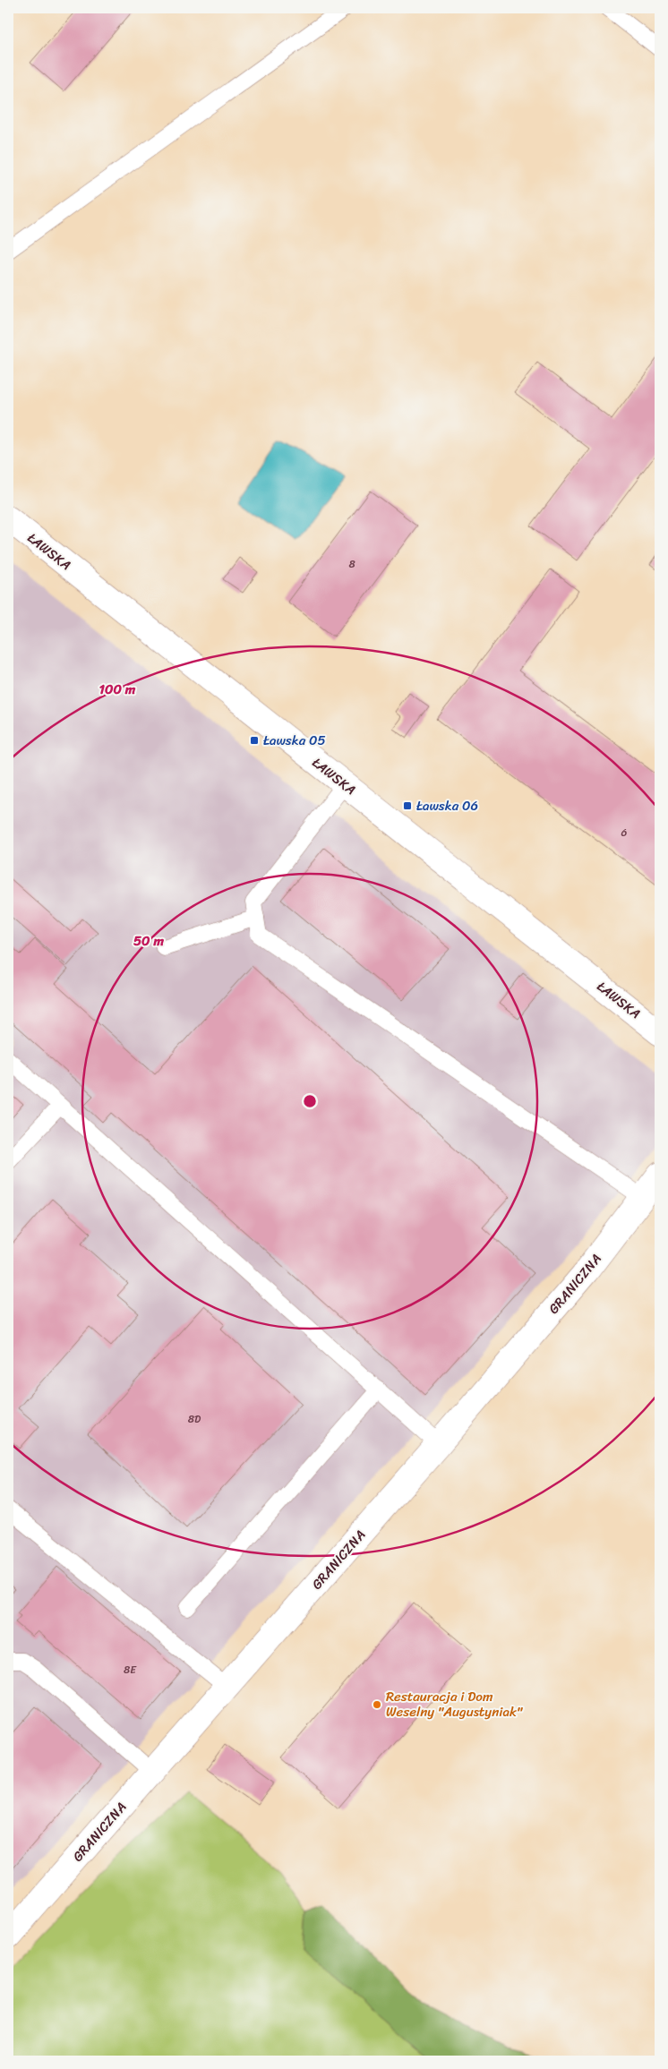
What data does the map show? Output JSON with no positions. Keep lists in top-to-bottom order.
{
  "streets": {
    "street": ["ŁAWSKA", "GRANICZNA"]
  },
  "places": {
    "transit": ["Ławska 05", "Ławska 06"],
    "other": ["Restauracja i Dom Weselny \"Augustyniak\""]
  },
  "house_numbers": [
    "8",
    "6",
    "8D",
    "8E"
  ],
  "rings": ["100 m", "50 m"]
}
